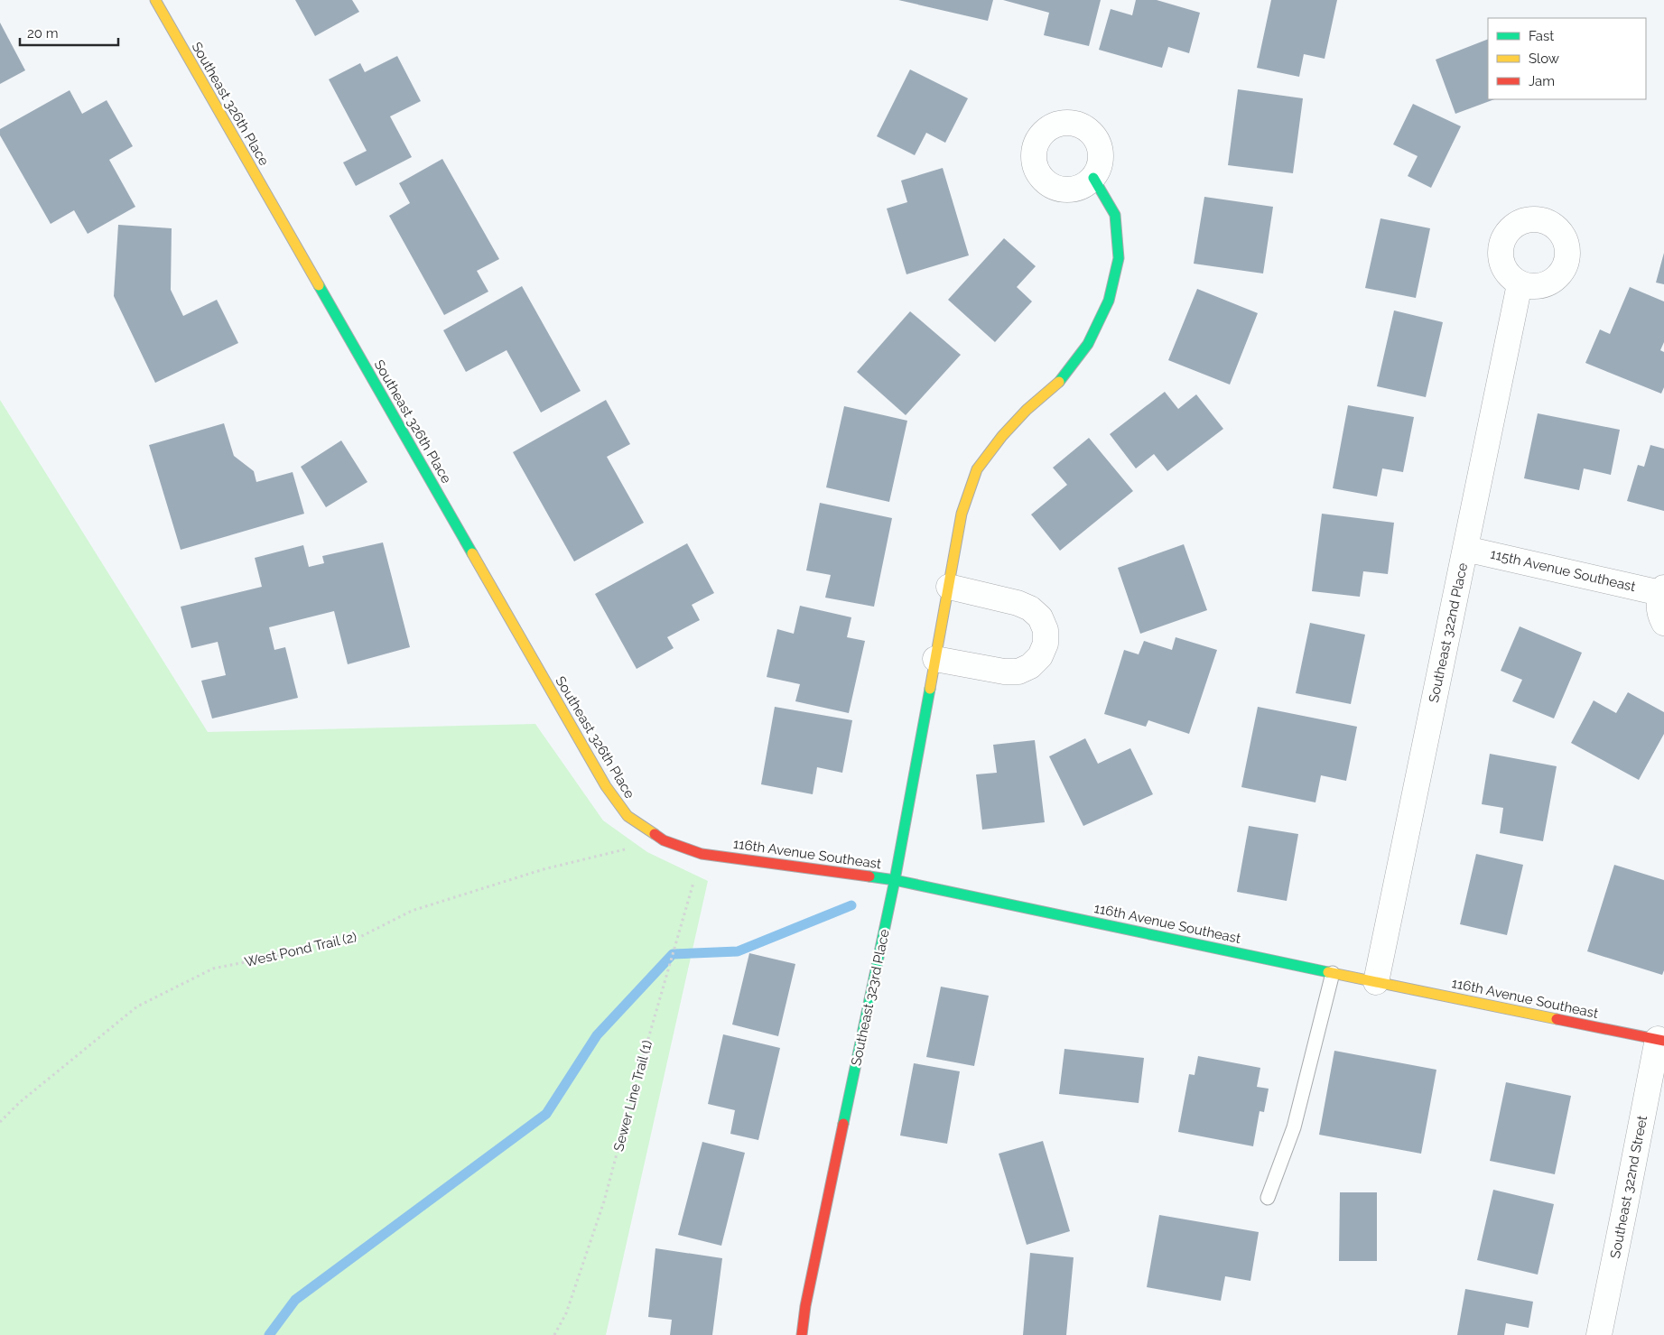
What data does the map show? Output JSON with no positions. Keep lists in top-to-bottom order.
{
  "streets": {
    "street": [
      "Southeast 326th Place",
      "115th Avenue Southeast",
      "Southeast 322nd Place",
      "116th Avenue Southeast",
      "Southeast 323rd Place",
      "Southeast 322nd Street"
    ],
    "path": ["West Pond Trail (2)", "Sewer Line Trail (1)"]
  },
  "crossings": [
    ["Southeast 326th Place", "116th Avenue Southeast"],
    ["Southeast 326th Place", "West Pond Trail (2)"],
    ["115th Avenue Southeast", "Southeast 322nd Place"],
    ["Southeast 322nd Place", "116th Avenue Southeast"],
    ["116th Avenue Southeast", "West Pond Trail (2)"],
    ["116th Avenue Southeast", "Southeast 323rd Place"],
    ["116th Avenue Southeast", "Sewer Line Trail (1)"],
    ["116th Avenue Southeast", "Southeast 322nd Street"]
  ],
  "legend": ["Fast", "Slow", "Jam"],
  "scale_bar": "20 m"
}
